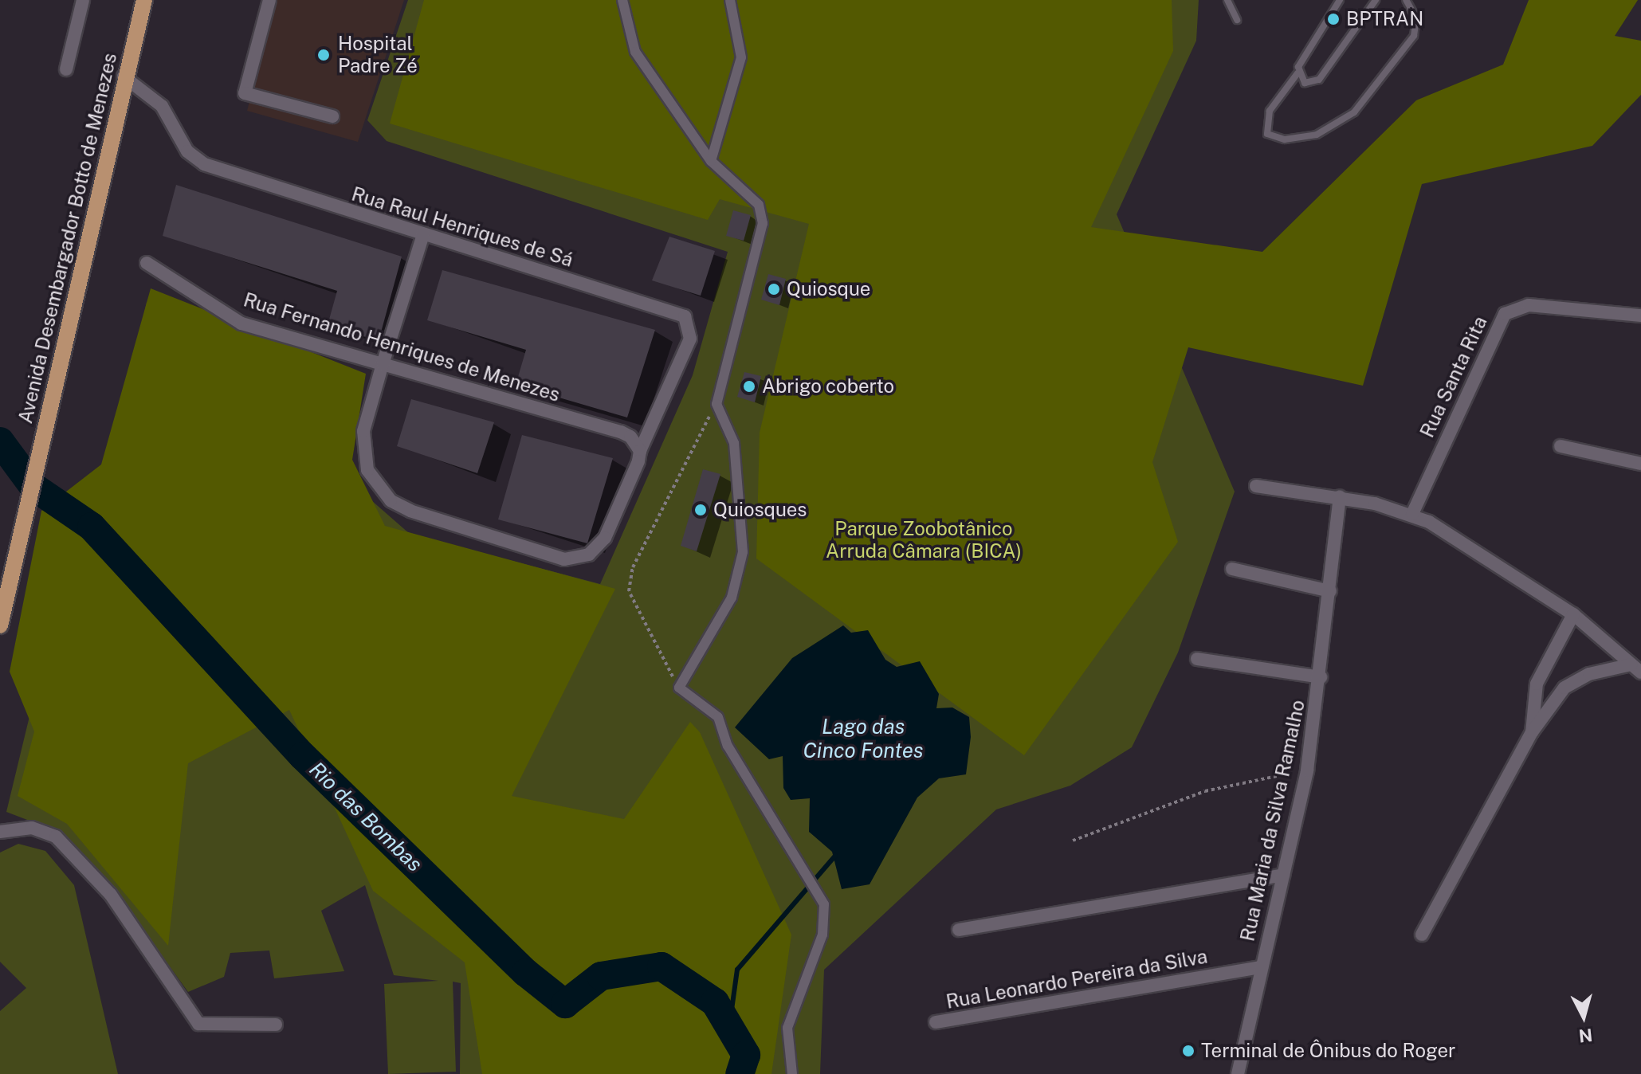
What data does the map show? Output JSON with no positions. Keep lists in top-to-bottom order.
{
  "streets": {
    "main road": ["Avenida Desembargador Botto de Menezes"],
    "street": [
      "Rua Raul Henriques de Sá",
      "Rua Fernando Henriques de Menezes",
      "Rua Santa Rita",
      "Rua Maria da Silva Ramalho",
      "Rua Leonardo Pereira da Silva"
    ]
  },
  "crossings": [
    ["Rua Raul Henriques de Sá", "Avenida Desembargador Botto de Menezes"],
    ["Rua Raul Henriques de Sá", "Rua Fernando Henriques de Menezes"],
    ["Rua Maria da Silva Ramalho", "Rua Leonardo Pereira da Silva"]
  ],
  "water": ["Lago das Cinco Fontes", "Rio das Bombas"],
  "parks": ["Parque Zoobotânico Arruda Câmara (BICA)"],
  "places": [
    "BPTRAN",
    "Hospital Padre Zé",
    "Quiosque",
    "Abrigo coberto",
    "Quiosques",
    "Terminal de Ônibus do Roger"
  ],
  "north": "bottom"
}
